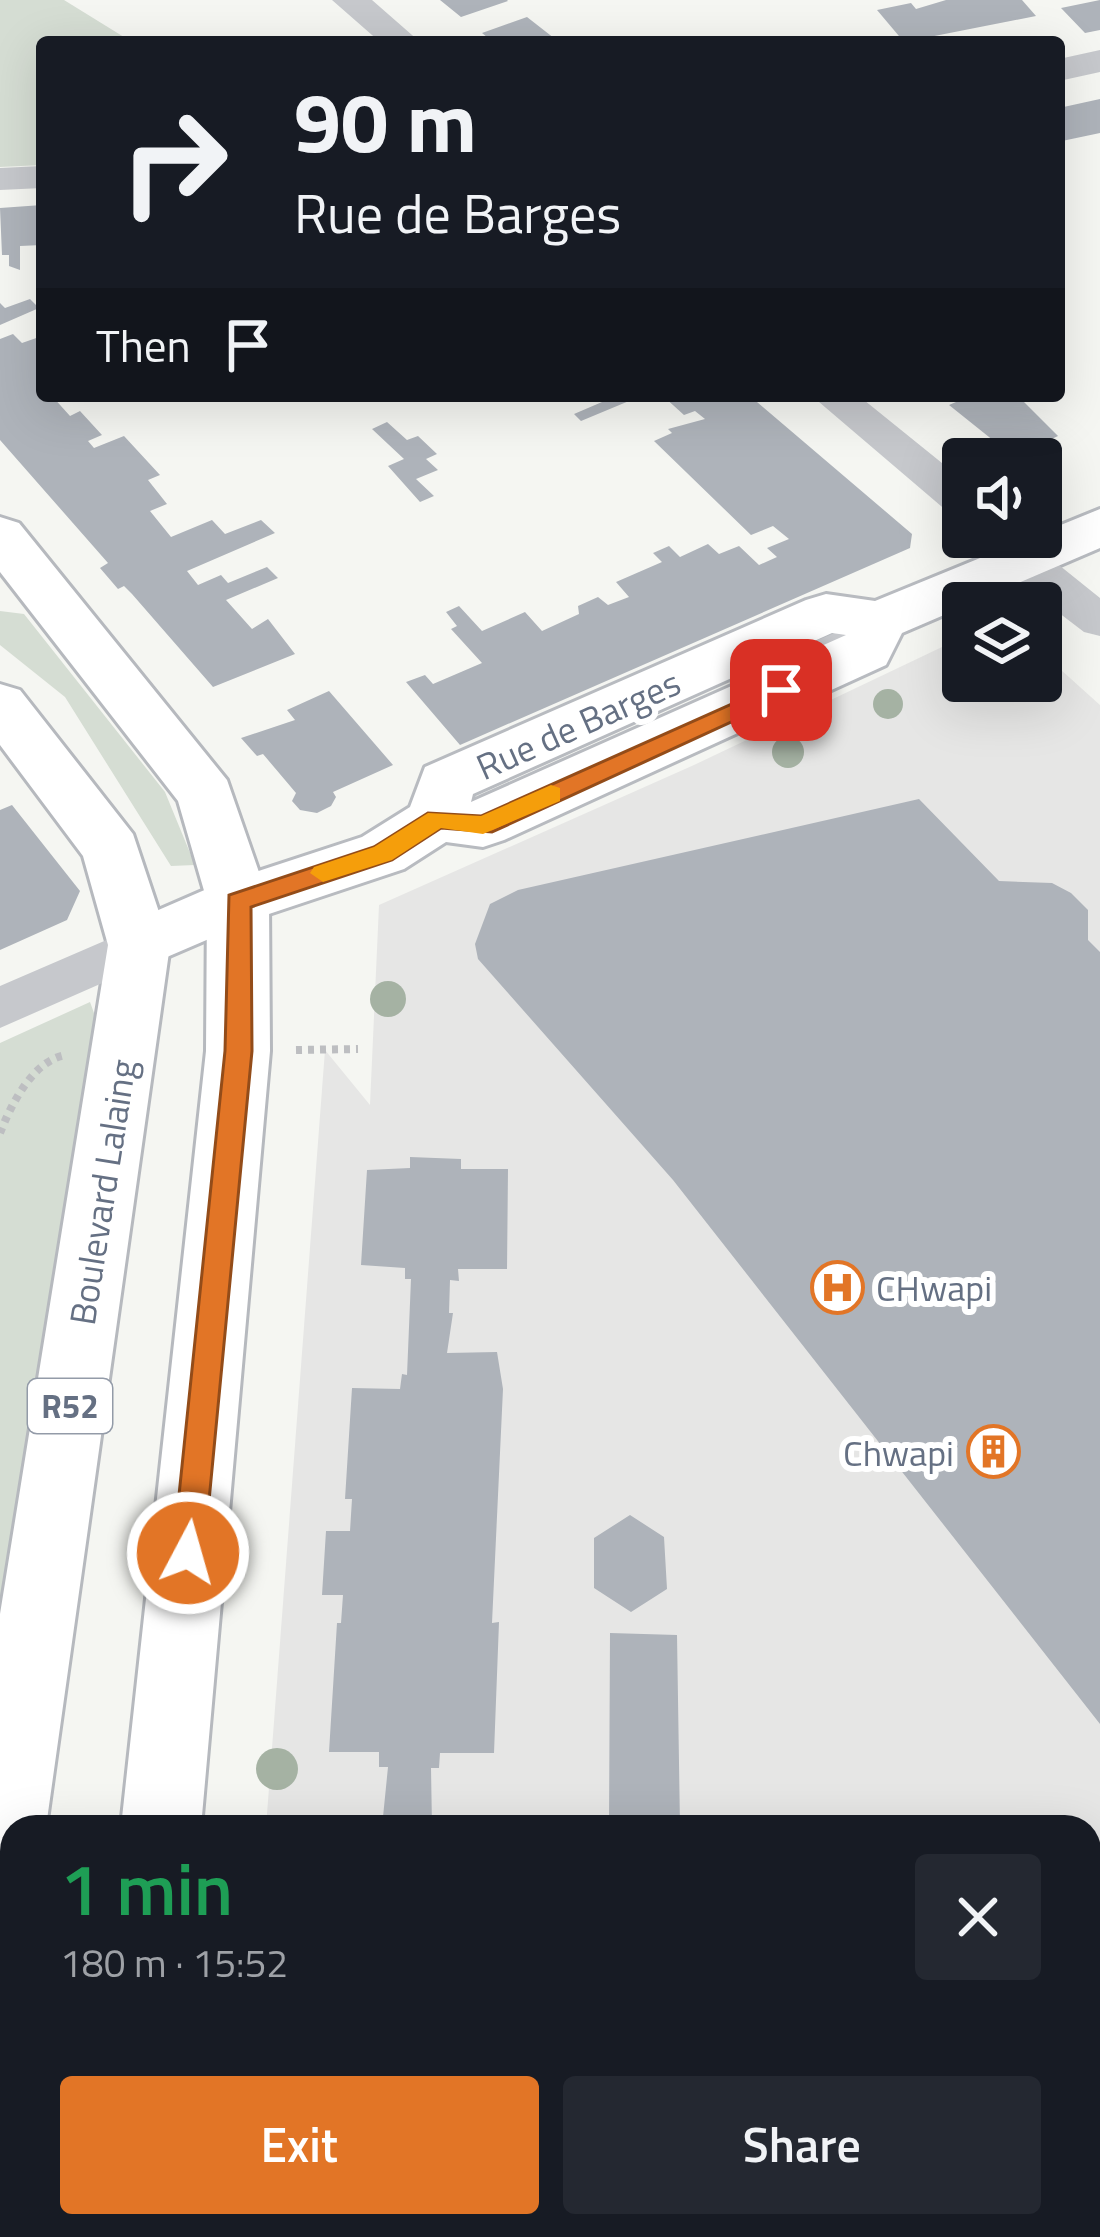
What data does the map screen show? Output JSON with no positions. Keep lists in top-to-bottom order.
{
  "streets": {
    "main road": ["Rue de Barges", "Boulevard Lalaing", "R52"]
  },
  "crossings": [
    ["Rue de Barges", "Boulevard Lalaing"],
    ["Rue de Barges", "R52"],
    ["Boulevard Lalaing", "R52"]
  ],
  "places": {
    "hospital": ["CHwapi"],
    "building": ["Chwapi"]
  },
  "page": {
    "turn": ["90 m", "Rue de Barges"],
    "then": "Then",
    "heading": ["1 min", "180 m · 15:52"],
    "buttons": ["Exit", "Share"]
  }
}
